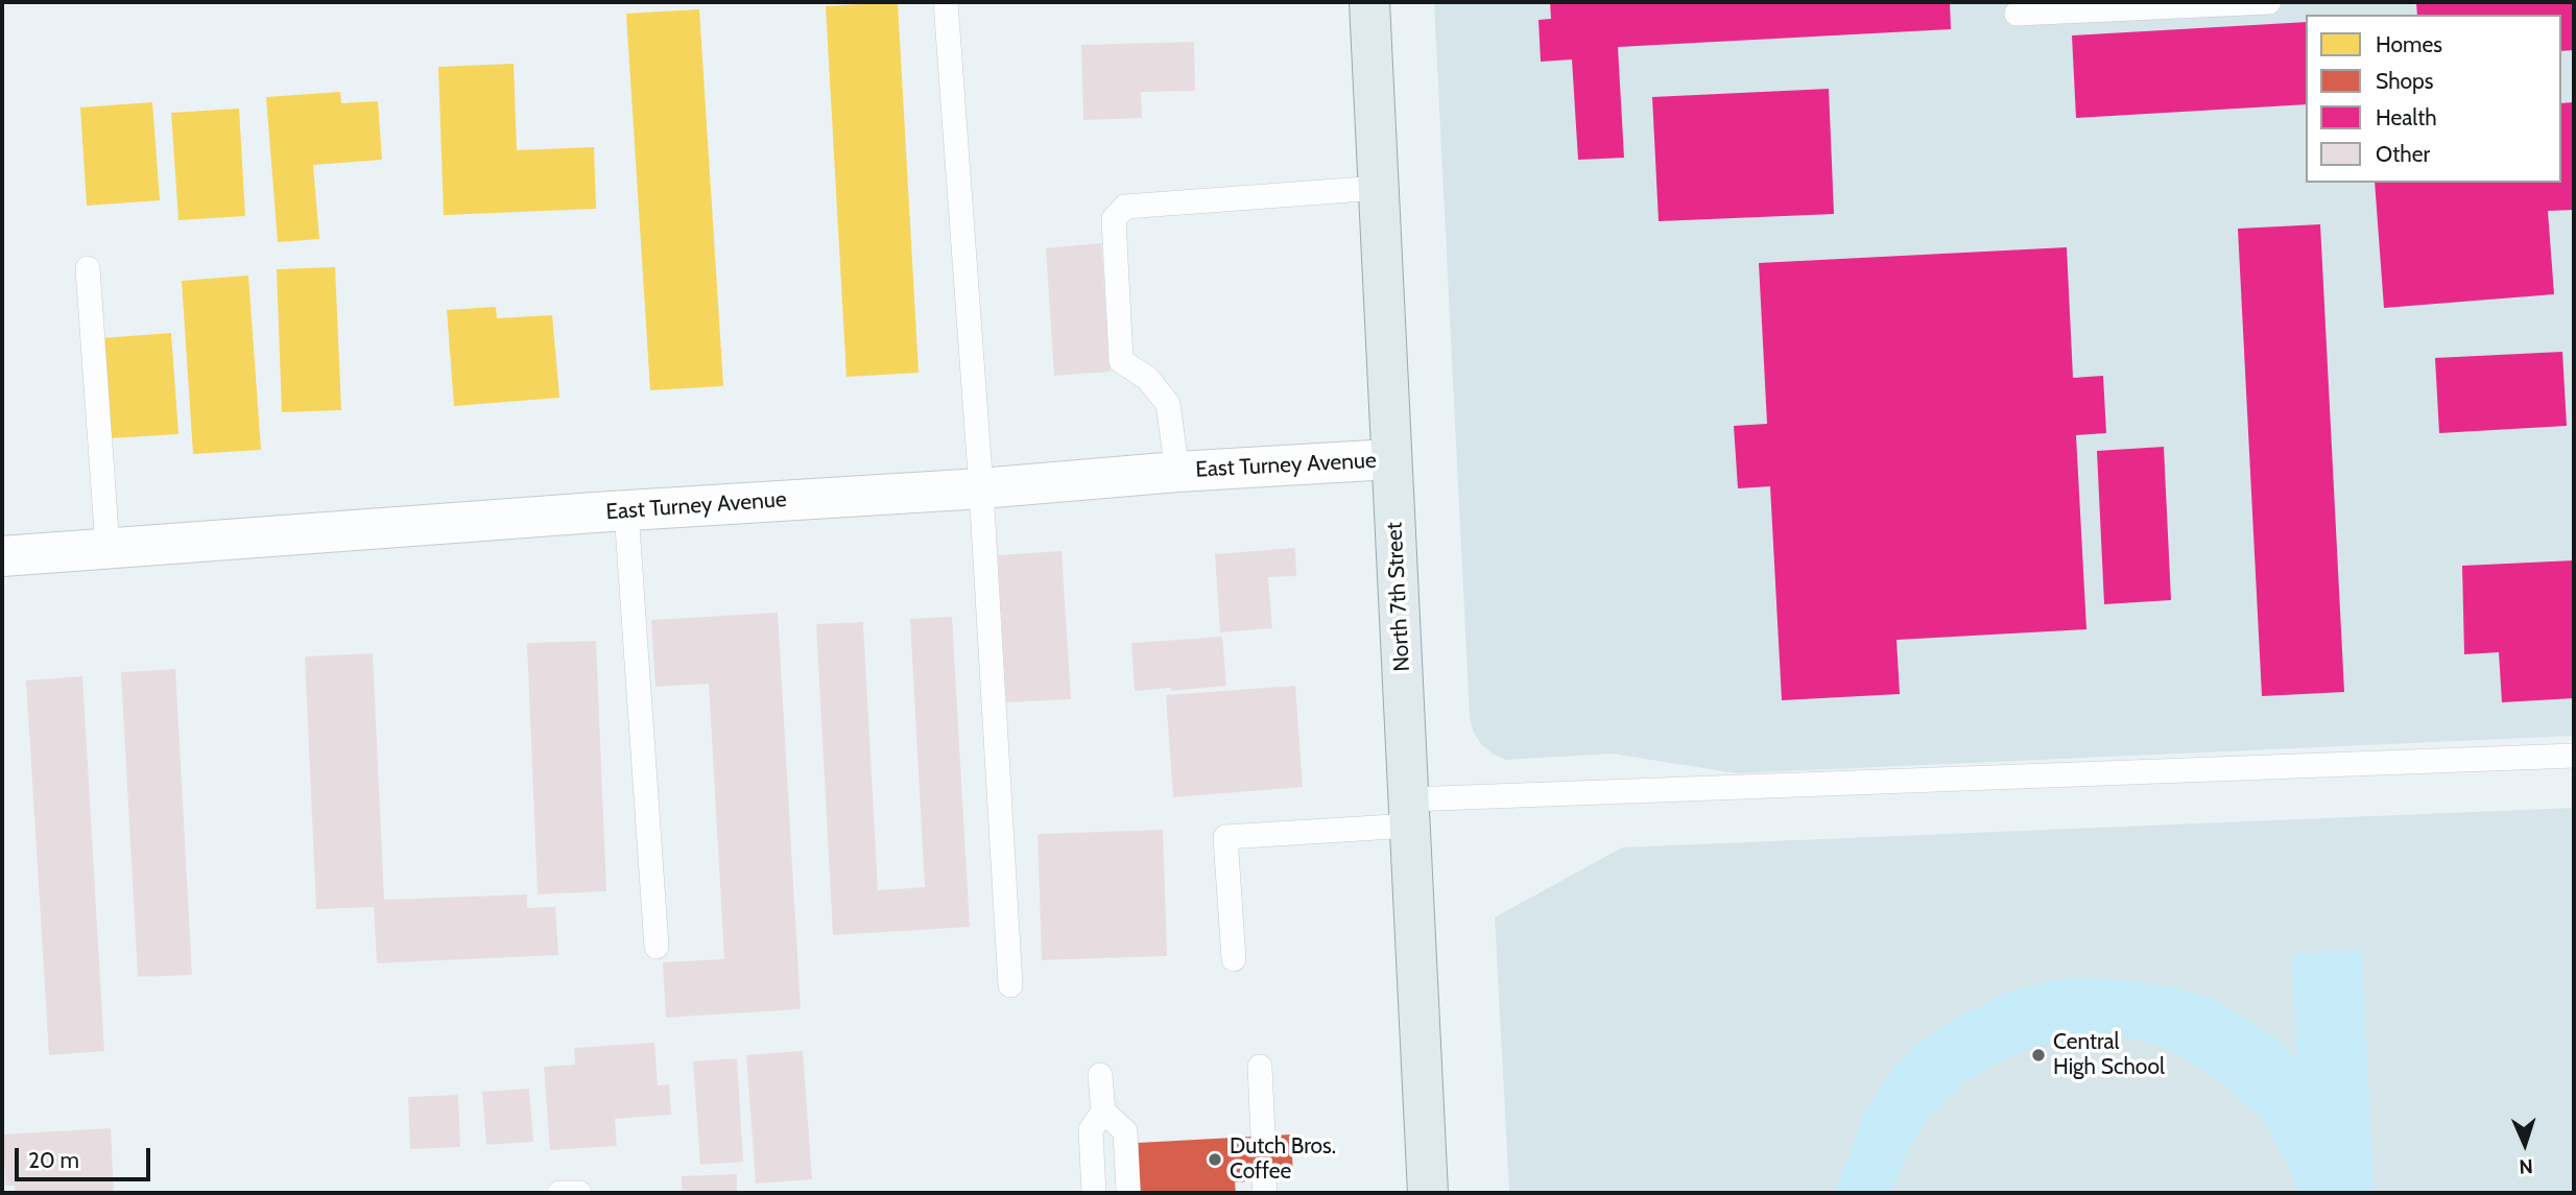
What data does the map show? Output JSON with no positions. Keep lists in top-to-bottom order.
{
  "streets": {
    "main road": ["North 7th Street"],
    "street": ["East Turney Avenue"]
  },
  "crossings": [
    ["East Turney Avenue", "North 7th Street"]
  ],
  "places": ["Central High School", "Dutch Bros. Coffee"],
  "legend": [
    "Homes",
    "Shops",
    "Health",
    "Other"
  ],
  "scale_bar": "20 m",
  "north": "bottom"
}
